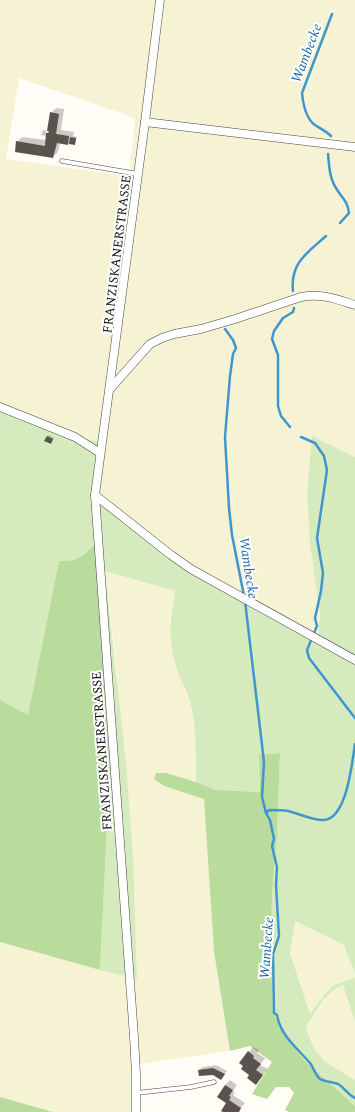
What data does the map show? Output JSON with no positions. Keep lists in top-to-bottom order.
{
  "streets": {
    "street": ["FRANZISKANERSTRASSE"]
  },
  "water": ["Wambecke"]
}
